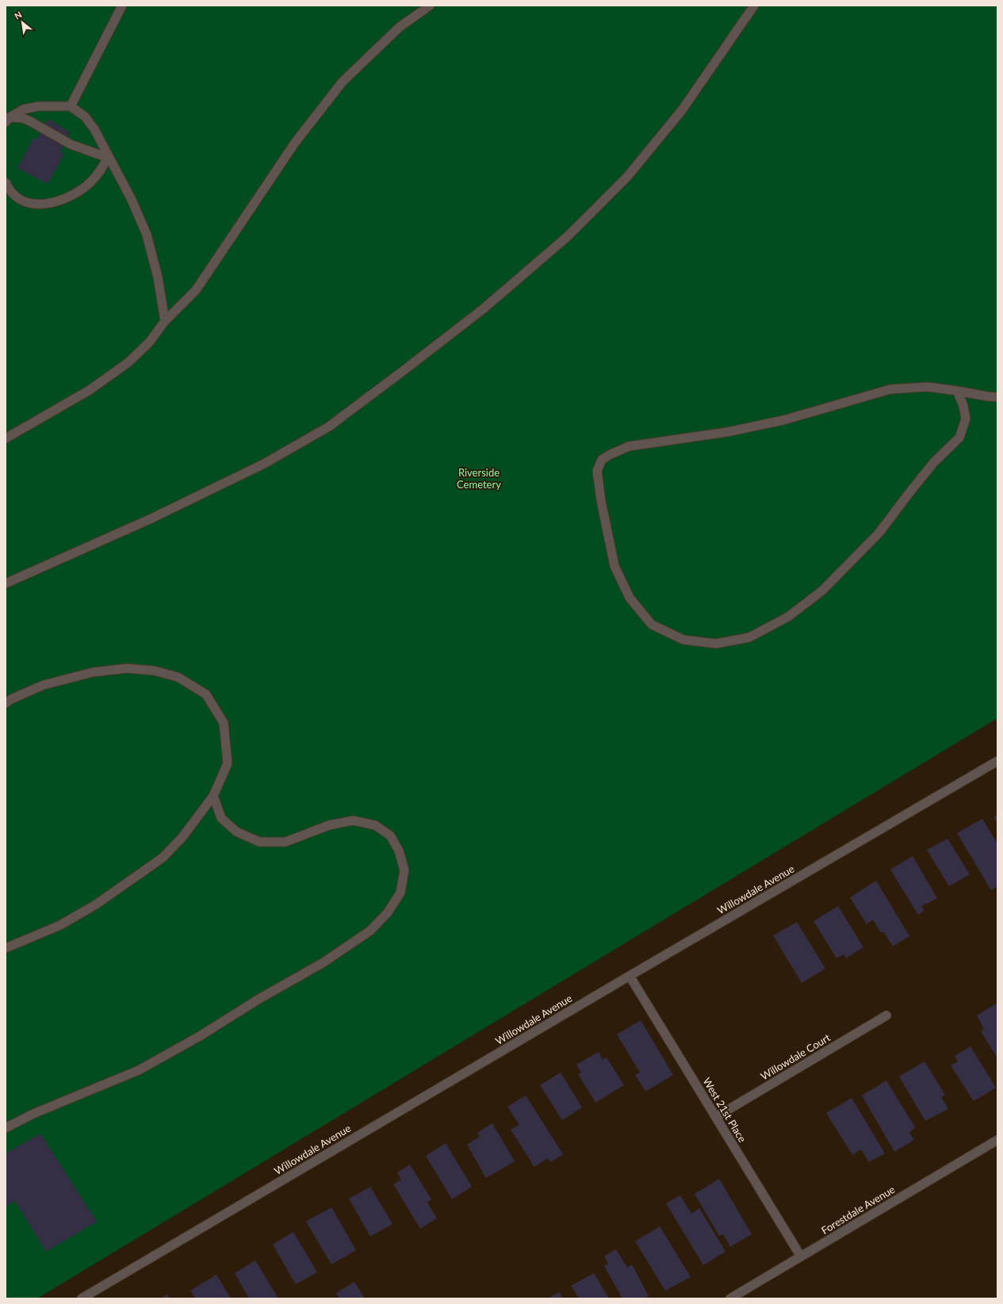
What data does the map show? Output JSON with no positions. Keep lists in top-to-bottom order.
{
  "streets": {
    "street": [
      "Willowdale Avenue",
      "Willowdale Court",
      "West 21st Place",
      "Forestdale Avenue"
    ]
  },
  "crossings": [
    ["Willowdale Avenue", "West 21st Place"],
    ["Willowdale Court", "West 21st Place"],
    ["West 21st Place", "Forestdale Avenue"]
  ],
  "parks": ["Riverside Cemetery"],
  "north": "top left"
}
